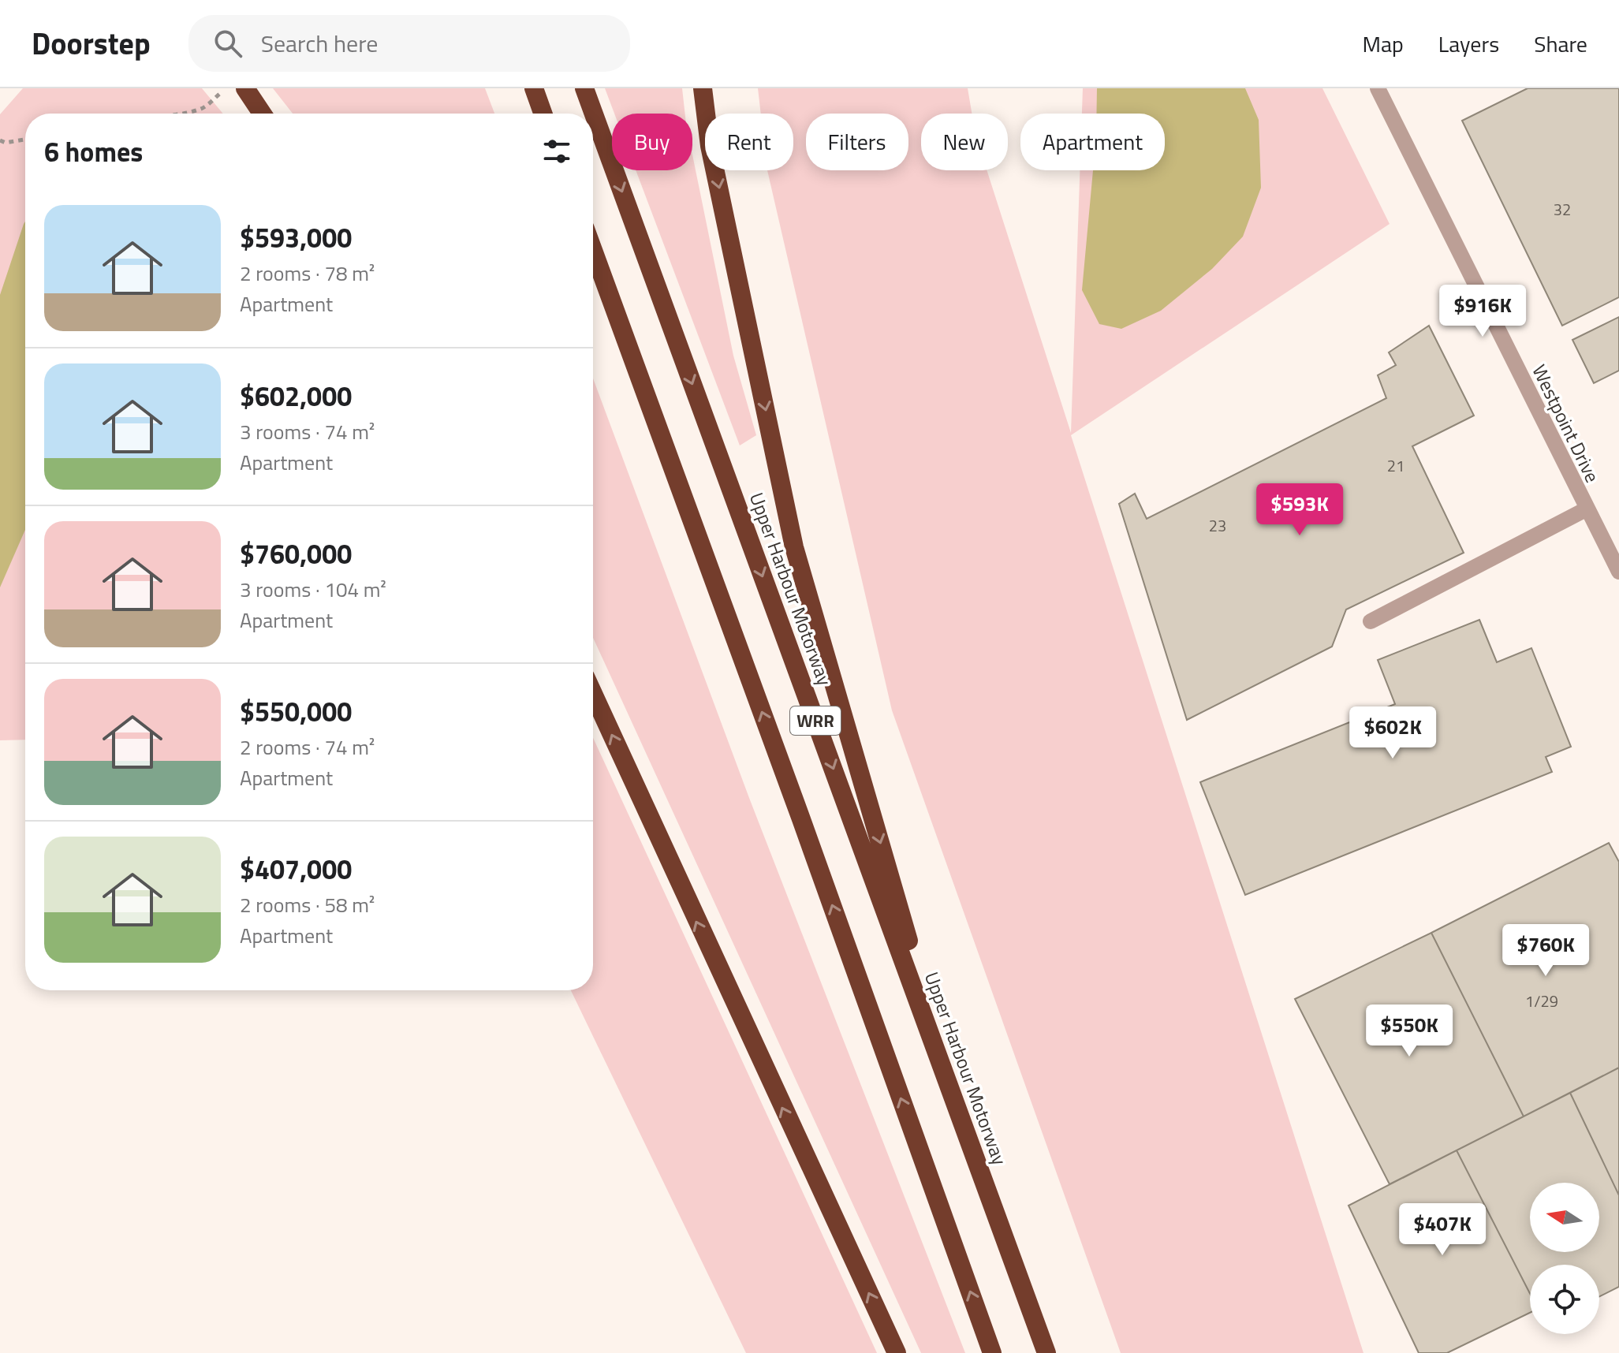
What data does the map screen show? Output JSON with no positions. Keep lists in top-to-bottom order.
{
  "streets": {
    "highway": ["Upper Harbour Motorway", "WRR"],
    "street": ["Westpoint Drive"]
  },
  "house_numbers": [
    "32",
    "21",
    "23",
    "1/29"
  ],
  "north": "left",
  "page": {
    "header": "Doorstep",
    "search": "Search here",
    "nav": ["Map", "Layers", "Share"],
    "chip": [
      "Buy",
      "Rent",
      "Filters",
      "New",
      "Apartment"
    ],
    "heading": "6 homes",
    "list": [
      {
        "name": "$593,000",
        "note": "2 rooms · 78 m² · Apartment"
      },
      {
        "name": "$602,000",
        "note": "3 rooms · 74 m² · Apartment"
      },
      {
        "name": "$760,000",
        "note": "3 rooms · 104 m² · Apartment"
      },
      {
        "name": "$550,000",
        "note": "2 rooms · 74 m² · Apartment"
      },
      {
        "name": "$407,000",
        "note": "2 rooms · 58 m² · Apartment"
      }
    ],
    "price": [
      "$916K",
      "$593K",
      "$602K",
      "$760K",
      "$550K",
      "$407K"
    ]
  }
}
